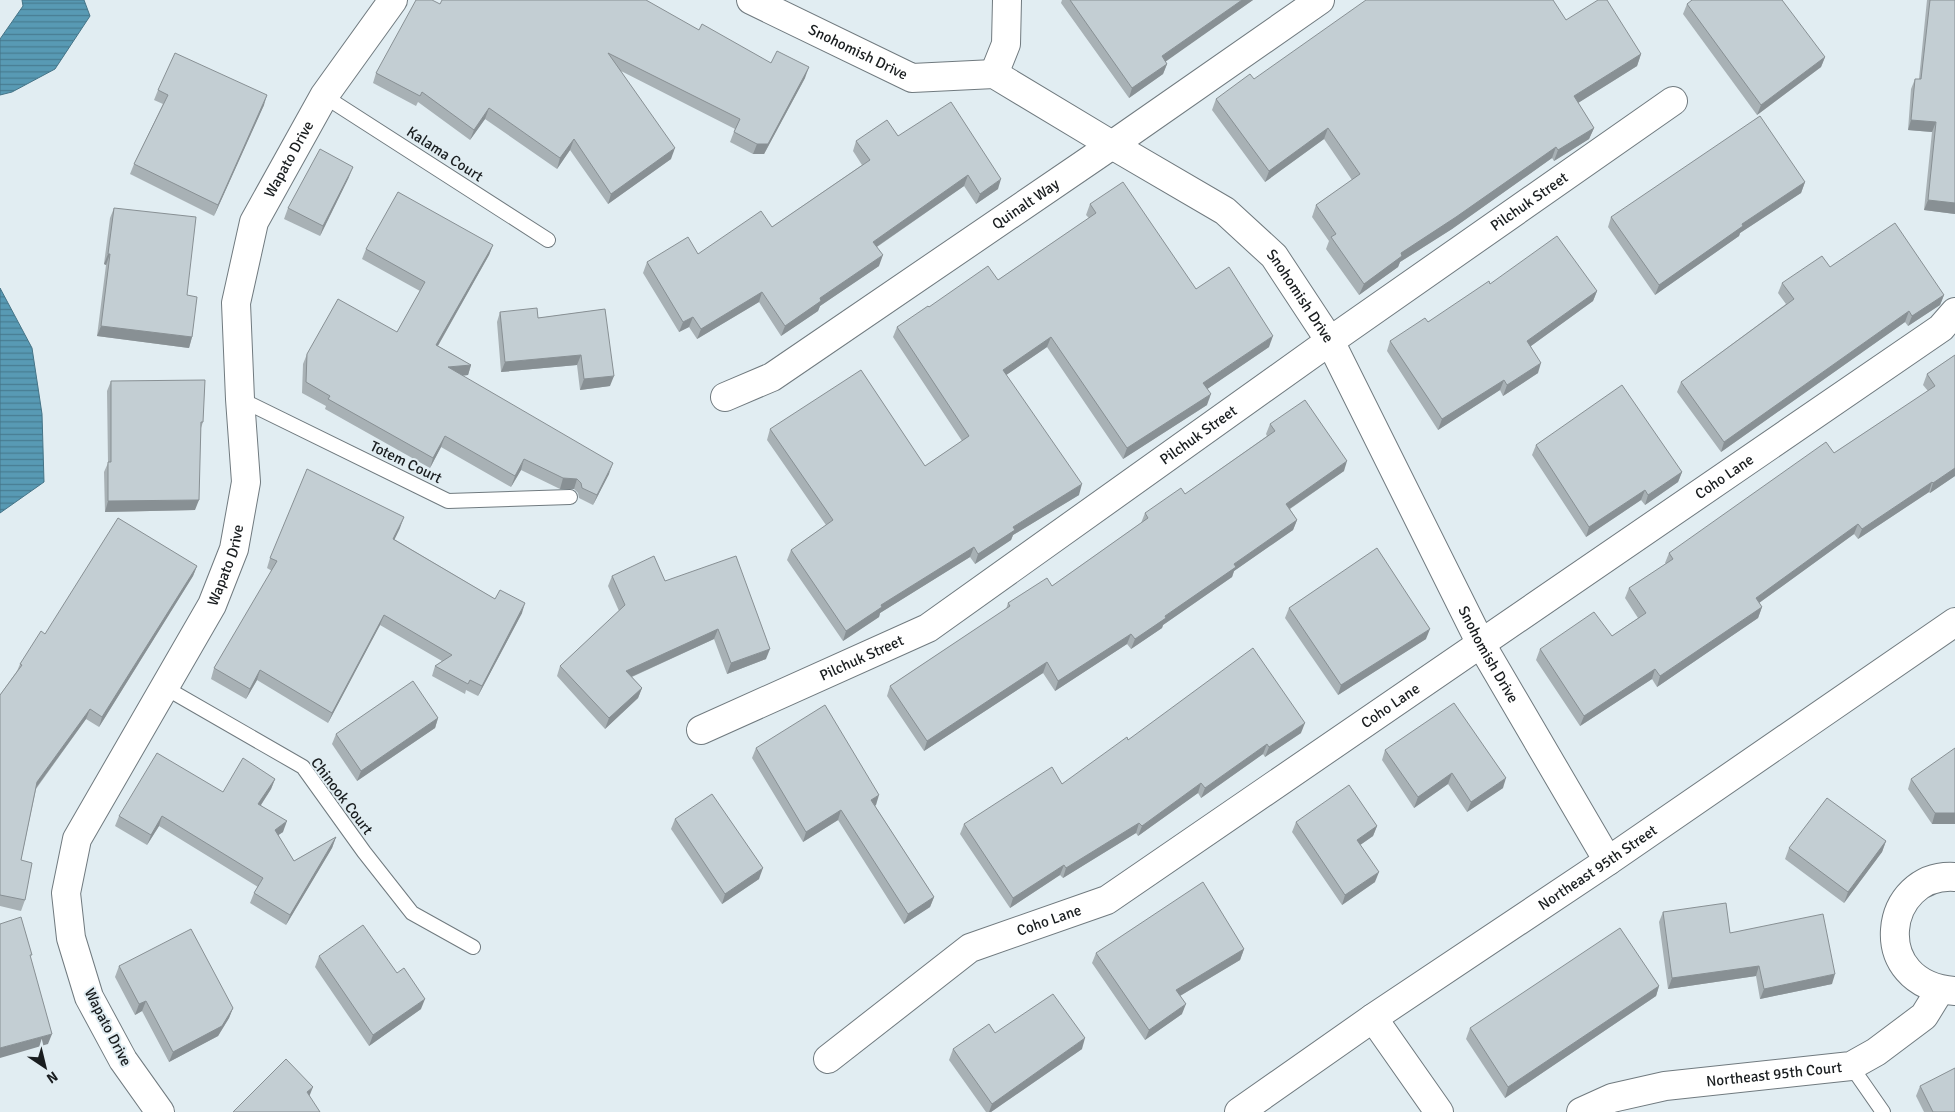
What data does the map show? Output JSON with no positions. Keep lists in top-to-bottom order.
{
  "streets": {
    "street": [
      "Snohomish Drive",
      "Wapato Drive",
      "Pilchuk Street",
      "Quinalt Way",
      "Coho Lane",
      "Northeast 95th Street",
      "Northeast 95th Court"
    ],
    "lane": ["Kalama Court", "Totem Court", "Chinook Court"]
  },
  "crossings": [
    ["Snohomish Drive", "Pilchuk Street"],
    ["Snohomish Drive", "Quinalt Way"],
    ["Snohomish Drive", "Coho Lane"],
    ["Snohomish Drive", "Northeast 95th Street"],
    ["Kalama Court", "Wapato Drive"],
    ["Wapato Drive", "Totem Court"],
    ["Wapato Drive", "Chinook Court"]
  ],
  "north": "bottom right"
}
